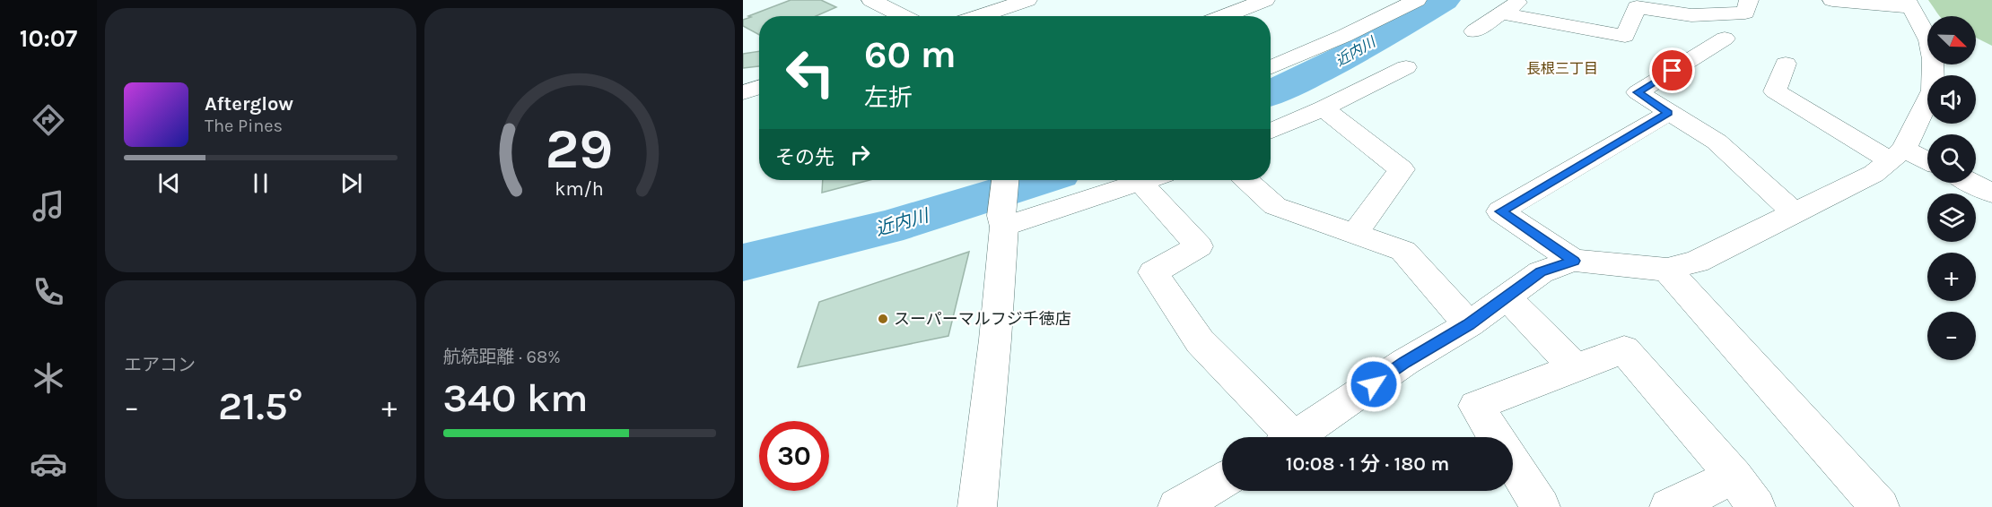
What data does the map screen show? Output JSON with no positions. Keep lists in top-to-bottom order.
{
  "districts": ["長根三丁目"],
  "water": ["近内川"],
  "places": ["スーパーマルフジ千徳店"],
  "north": "bottom right",
  "page": {
    "tabs": "10:07",
    "map_buttons": ["+", "−"],
    "turn": ["60 m", "左折"],
    "song": ["Afterglow", "The Pines"],
    "then": "その先",
    "tile": [
      "エアコン",
      ["航続距離 · 68%", "340 km"]
    ],
    "heat": ["−", "21.5°", "+"],
    "limit": "30",
    "trip": "10:08 · 1 分 · 180 m",
    "gauge": ["29", "km/h"]
  }
}
